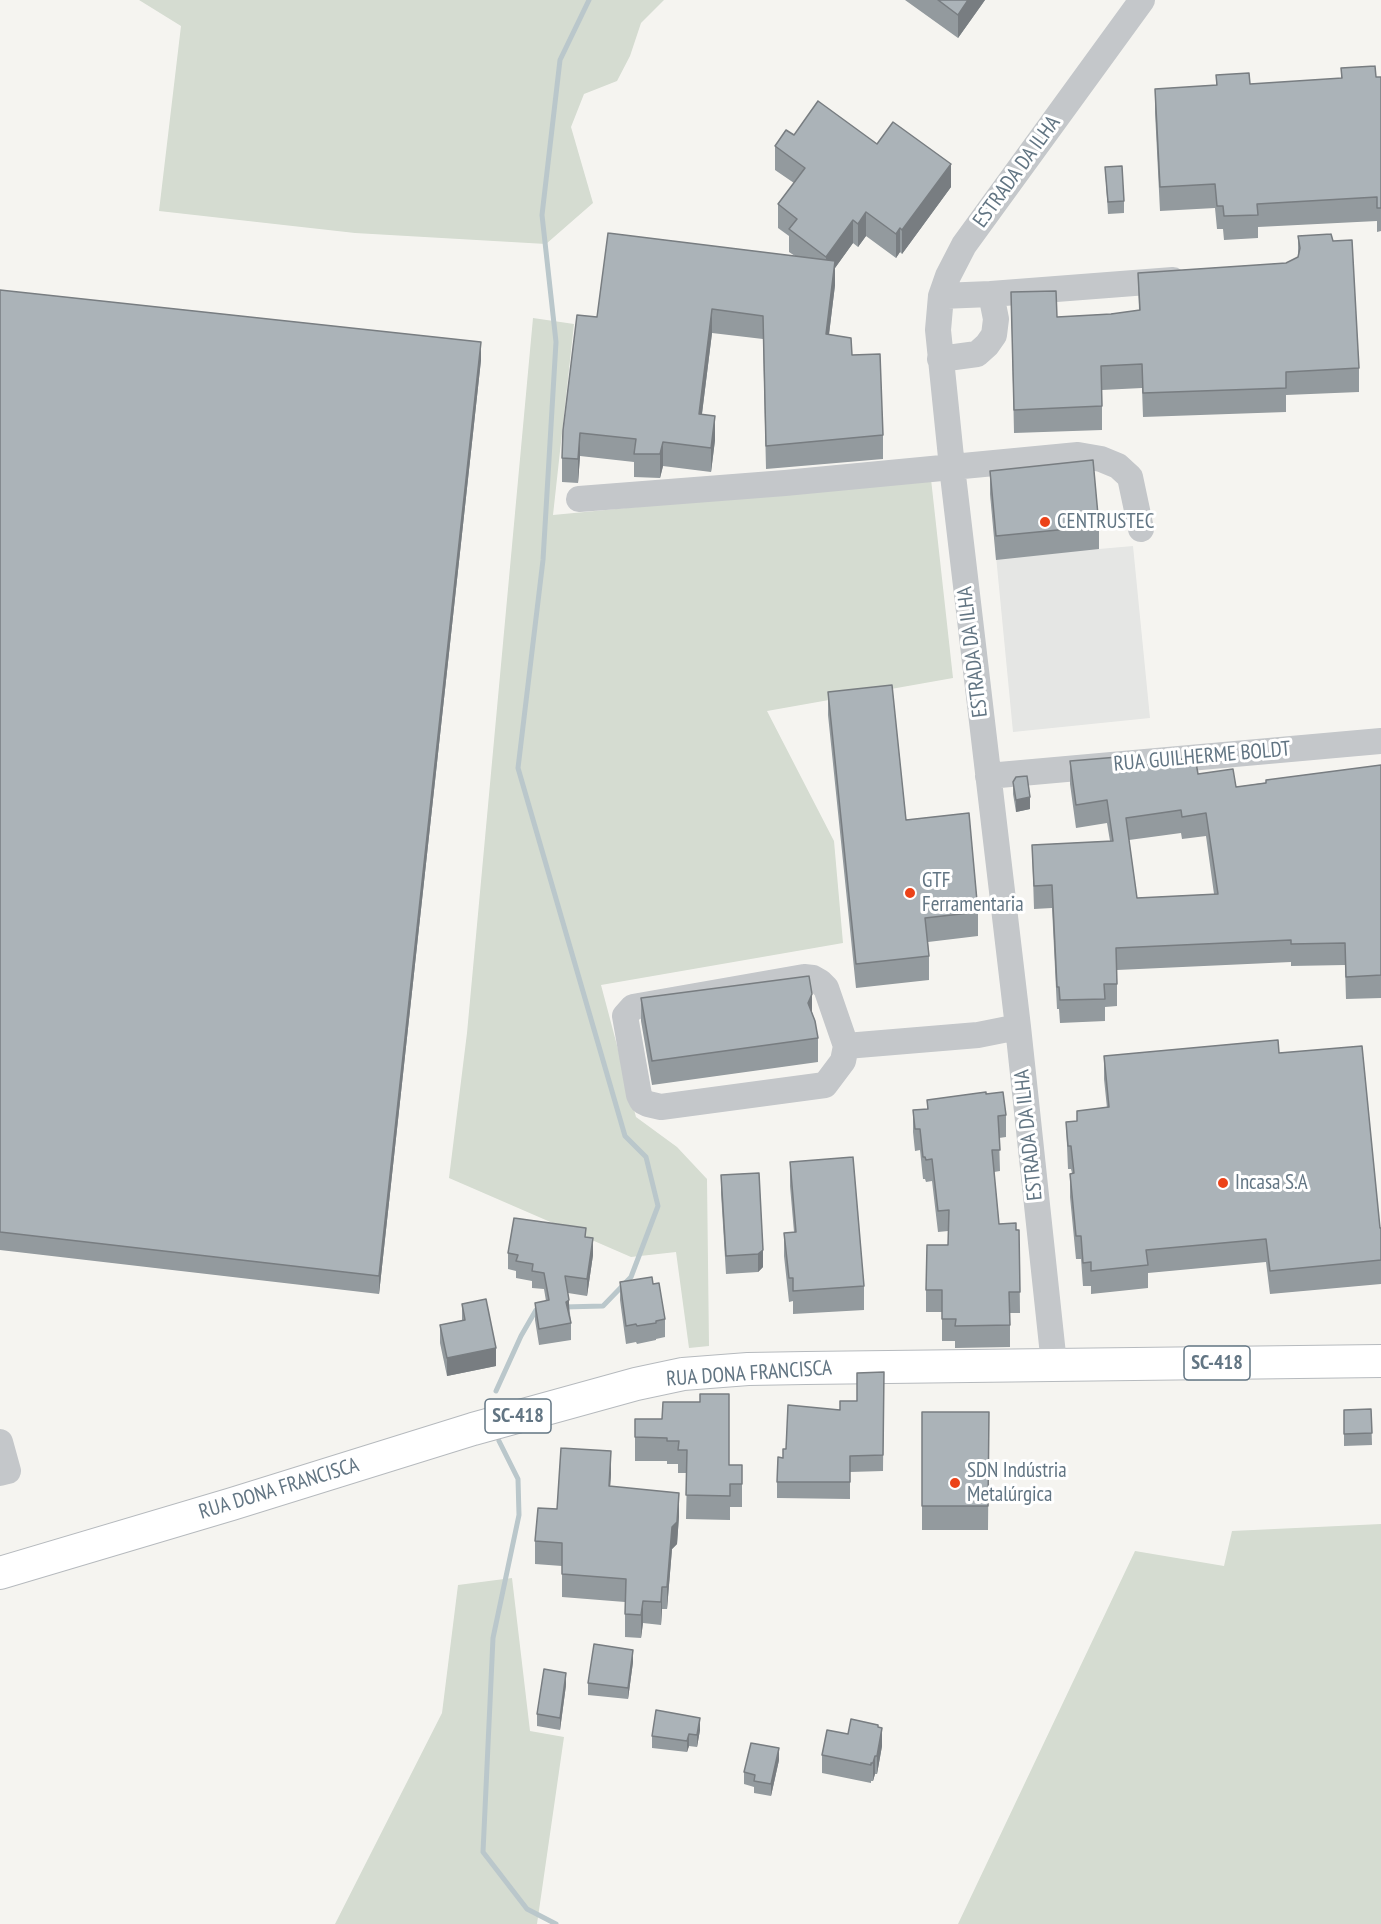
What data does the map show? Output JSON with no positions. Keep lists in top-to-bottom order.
{
  "streets": {
    "main road": ["SC-418", "RUA DONA FRANCISCA"],
    "street": ["ESTRADA DA ILHA", "RUA GUILHERME BOLDT"]
  },
  "crossings": [
    ["ESTRADA DA ILHA", "RUA GUILHERME BOLDT"],
    ["ESTRADA DA ILHA", "RUA DONA FRANCISCA"]
  ],
  "places": [
    "CENTRUSTEC",
    "GTF Ferramentaria",
    "Incasa S.A",
    "SDN Indústria Metalúrgica"
  ]
}
